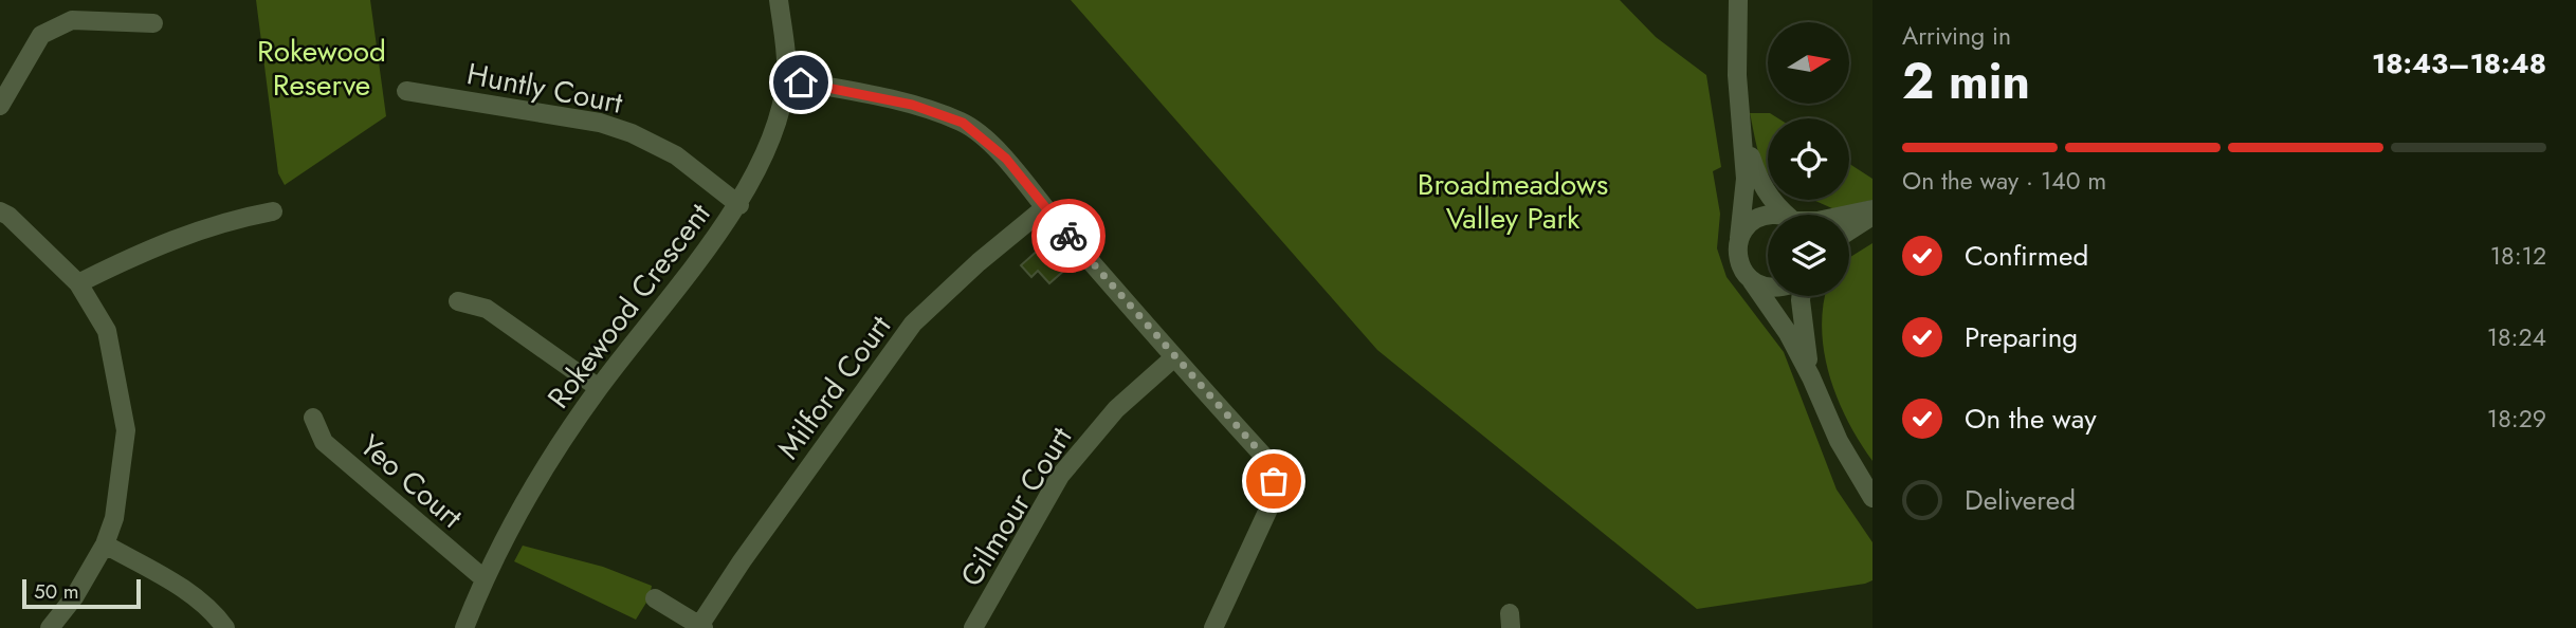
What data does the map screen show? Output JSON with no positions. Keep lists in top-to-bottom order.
{
  "streets": {
    "street": [
      "Huntly Court",
      "Rokewood Crescent",
      "Milford Court",
      "Yeo Court",
      "Gilmour Court"
    ]
  },
  "crossings": [
    ["Huntly Court", "Rokewood Crescent"],
    ["Rokewood Crescent", "Yeo Court"]
  ],
  "parks": ["Rokewood Reserve", "Broadmeadows Valley Park"],
  "scale_bar": "50 m",
  "north": "right",
  "page": {
    "heading": ["2 min", "Arriving in", "18:43–18:48"],
    "bar": "On the way · 140 m",
    "list": [
      ["Confirmed", "18:12"],
      ["Preparing", "18:24"],
      ["On the way", "18:29"],
      "Delivered"
    ],
    "scale": "50 m"
  }
}
